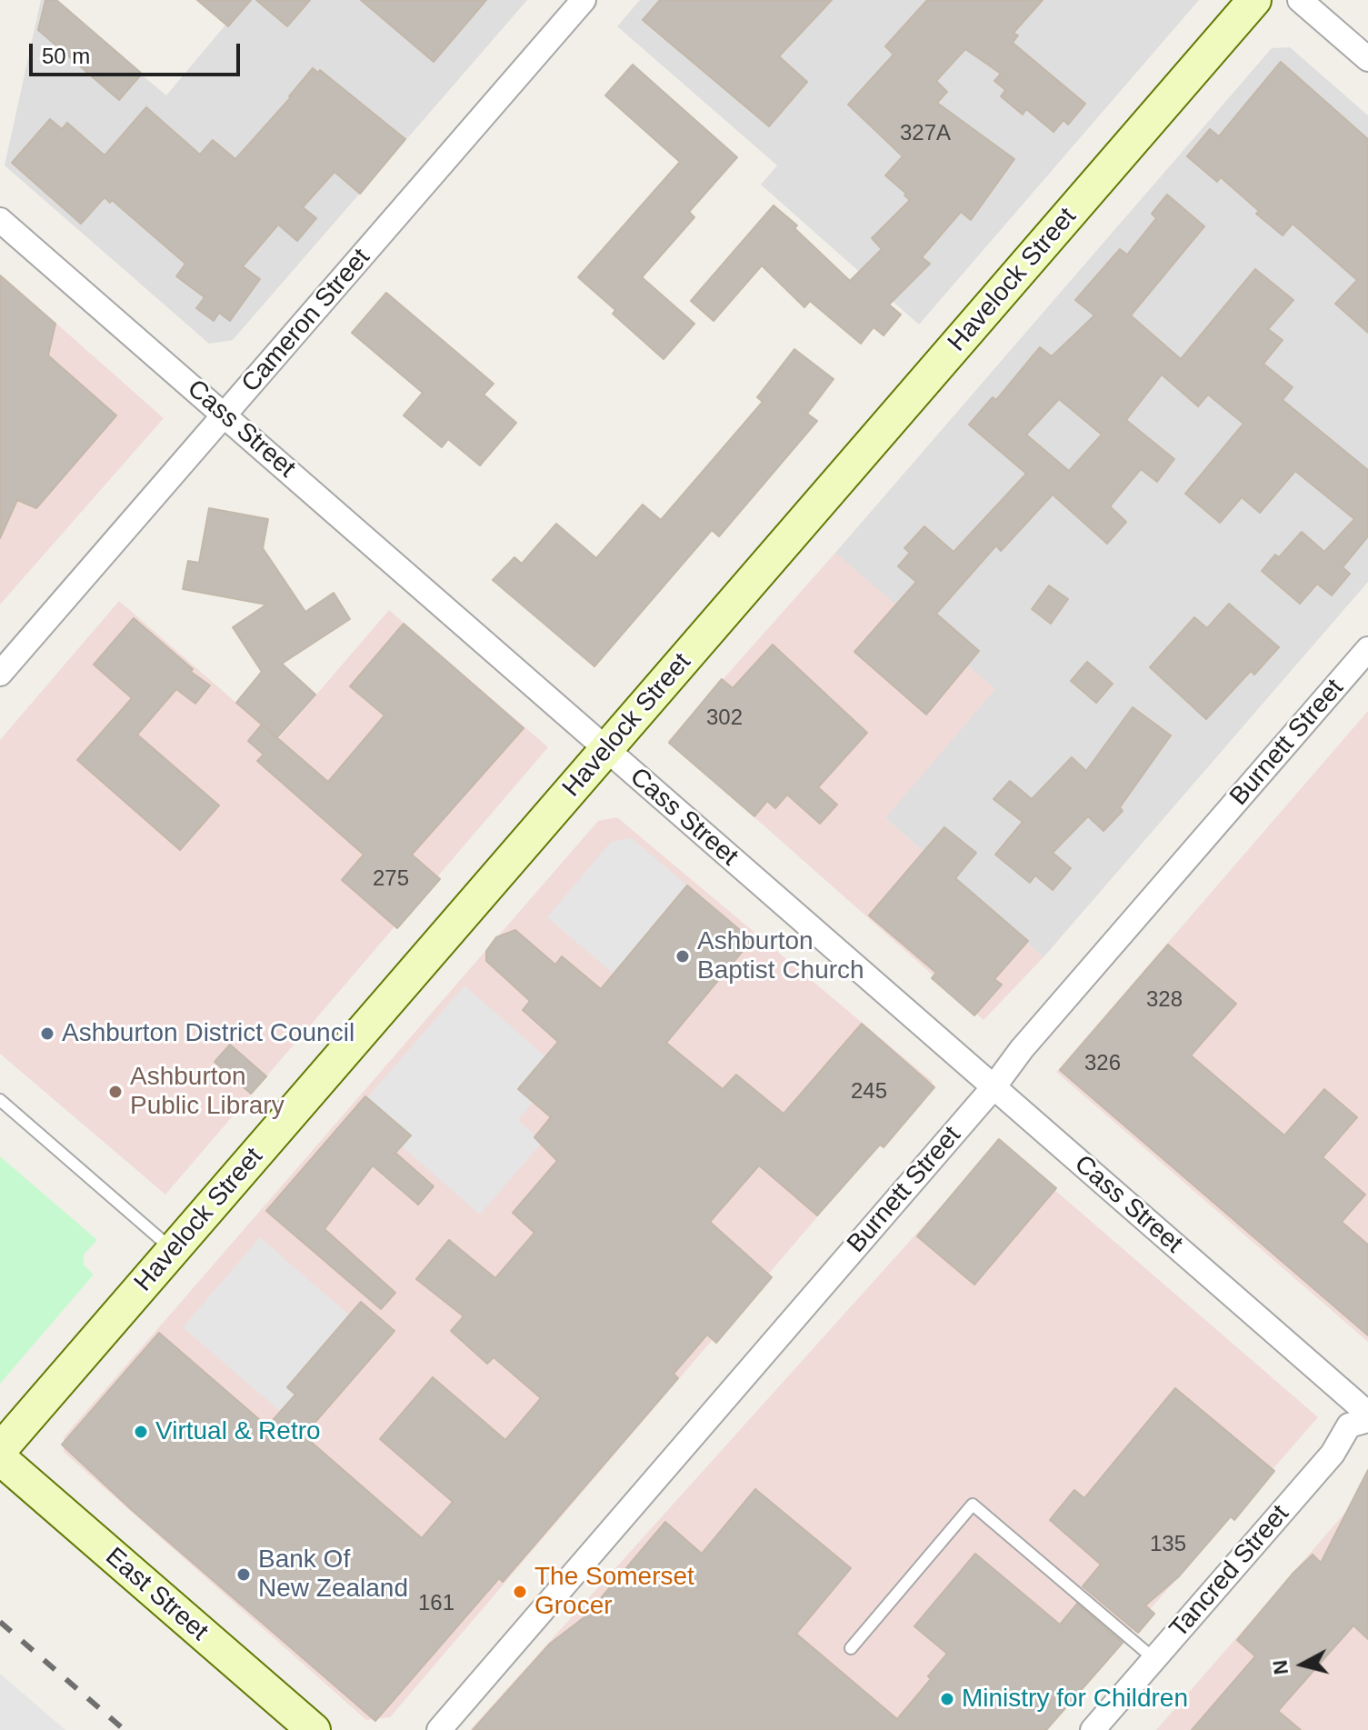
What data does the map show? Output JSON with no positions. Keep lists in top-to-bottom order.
{
  "streets": {
    "street": [
      "Havelock Street",
      "Cameron Street",
      "Cass Street",
      "Burnett Street",
      "Tancred Street",
      "East Street"
    ]
  },
  "crossings": [
    ["Havelock Street", "Cass Street"],
    ["Cameron Street", "Cass Street"],
    ["Cass Street", "Burnett Street"]
  ],
  "places": [
    "Ashburton Baptist Church",
    "Ashburton District Council",
    "Ashburton Public Library",
    "Virtual & Retro",
    "Bank Of New Zealand",
    "The Somerset Grocer",
    "Ministry for Children"
  ],
  "house_numbers": [
    "327A",
    "302",
    "275",
    "328",
    "326",
    "245",
    "135",
    "161"
  ],
  "scale_bar": "50 m",
  "north": "left"
}
